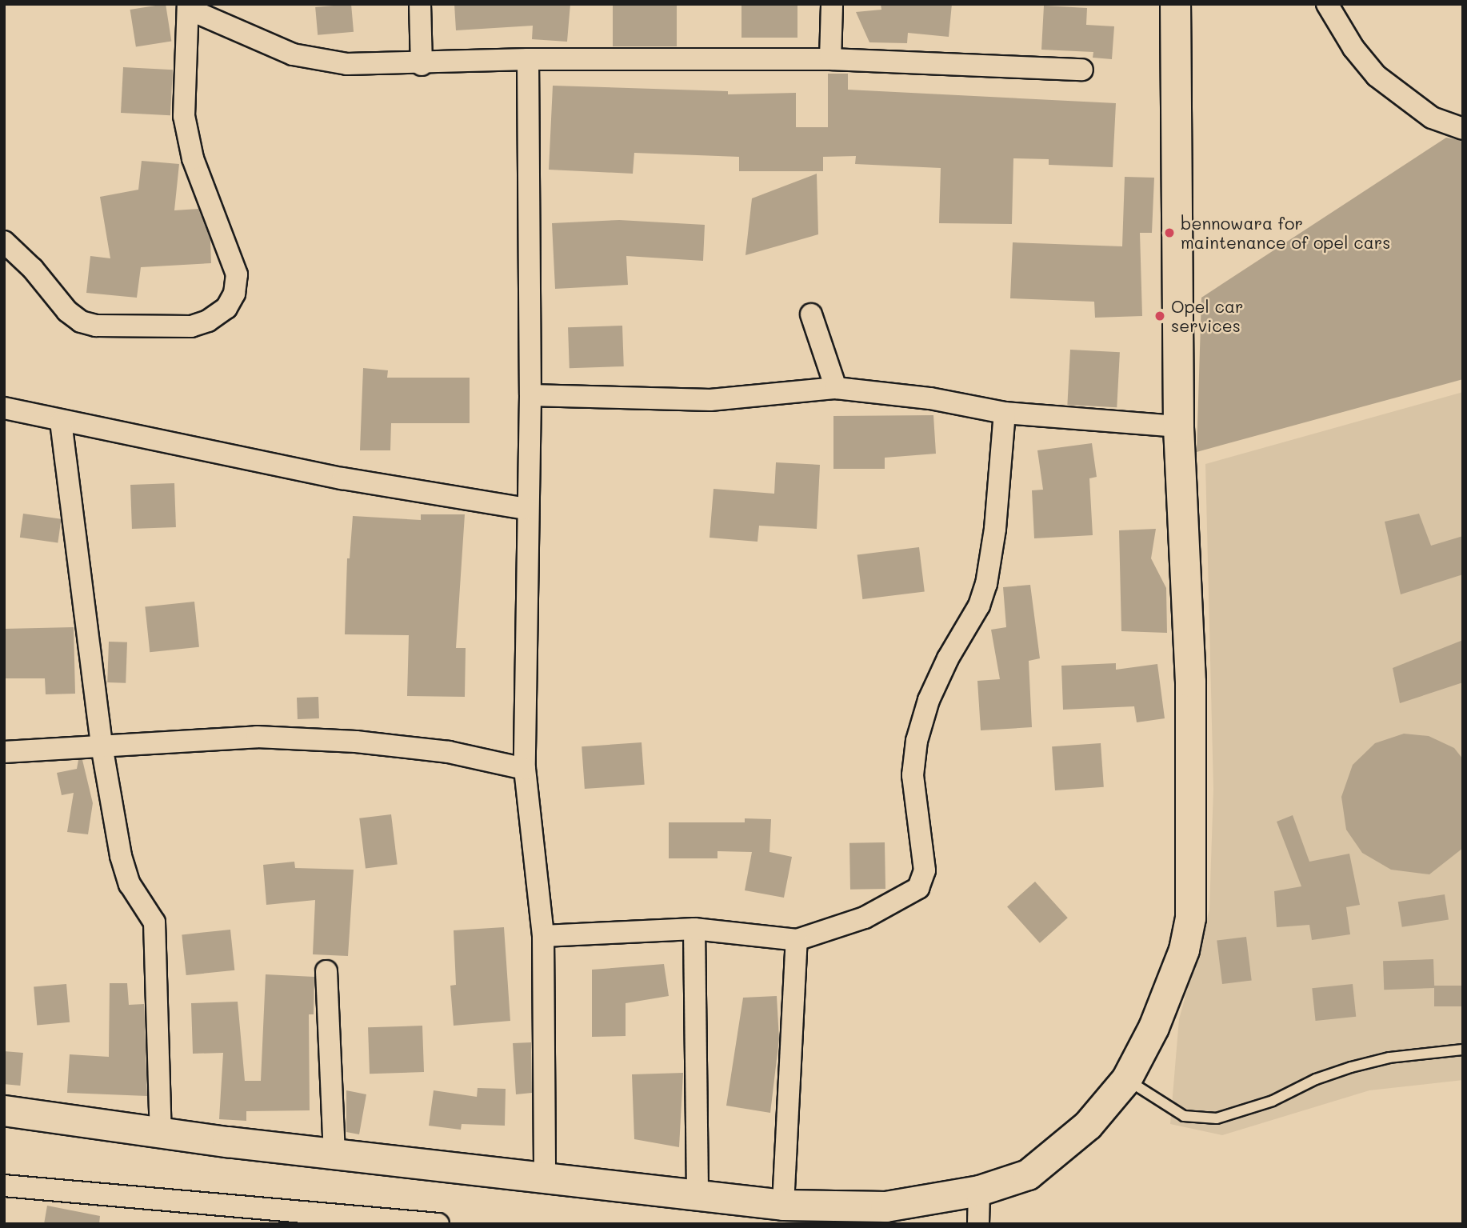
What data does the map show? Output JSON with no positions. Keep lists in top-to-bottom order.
{
  "places": ["bennowara for maintenance of opel cars", "Opel car services"]
}
